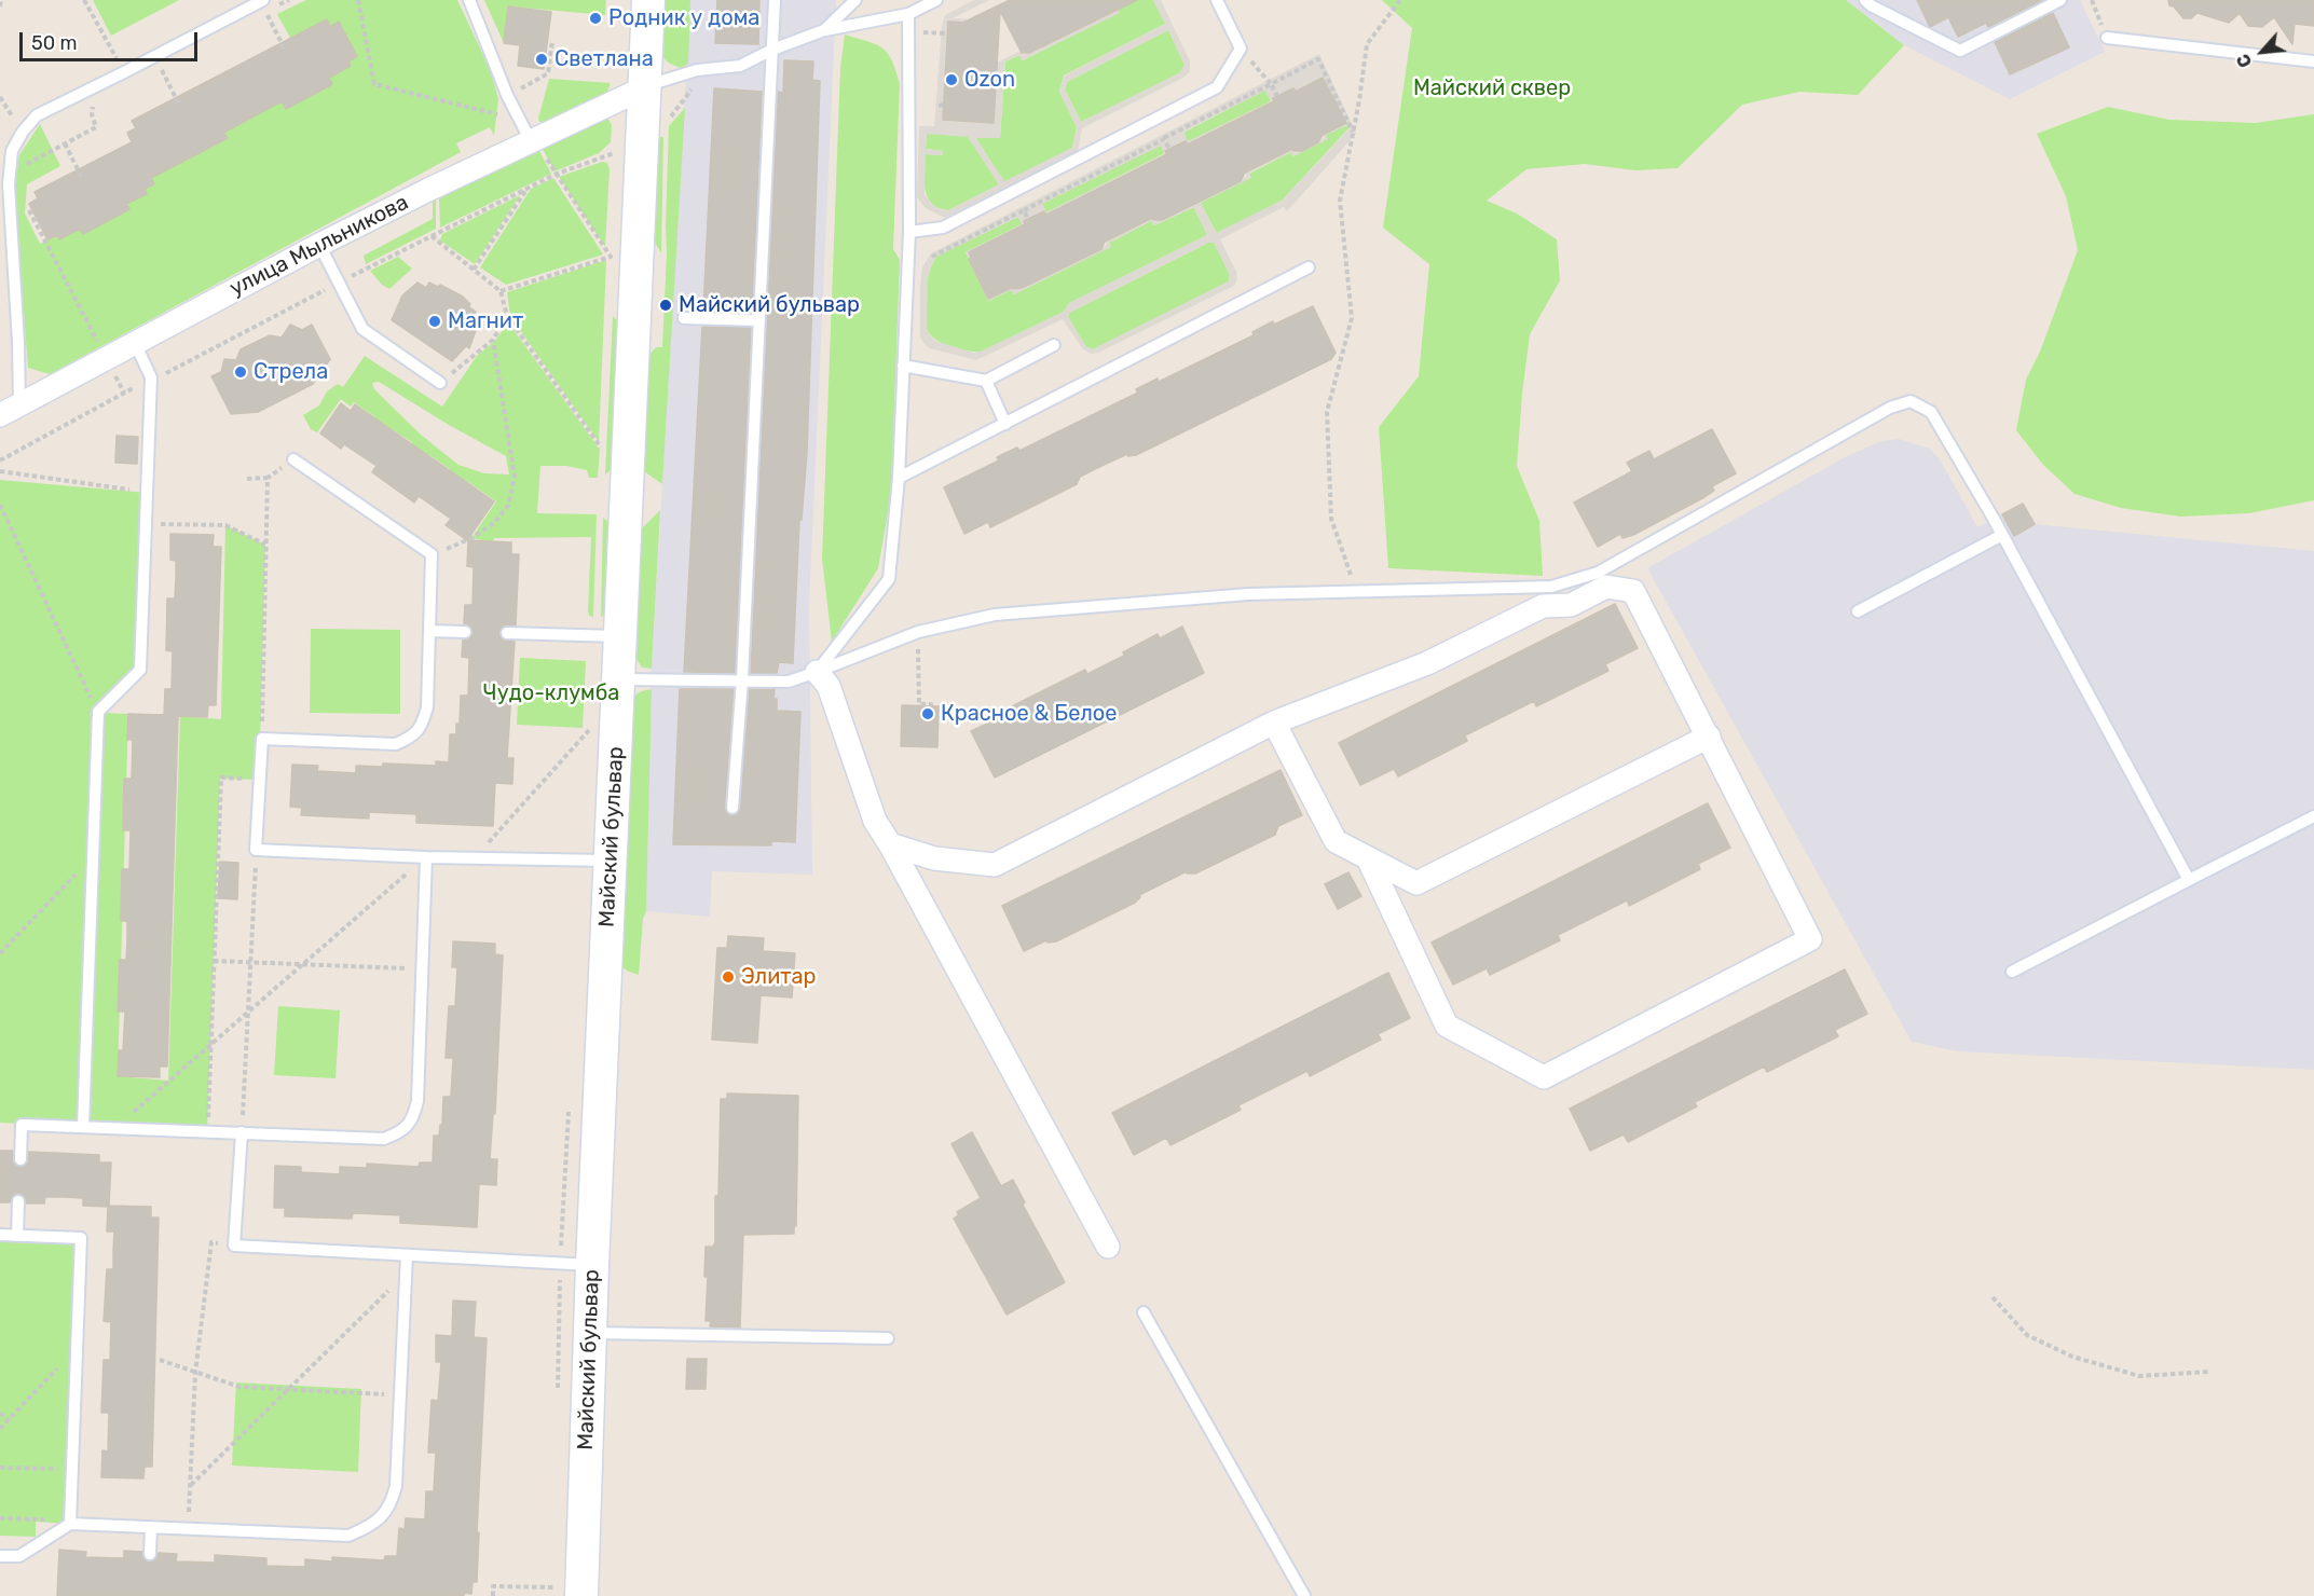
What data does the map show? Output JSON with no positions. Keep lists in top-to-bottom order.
{
  "streets": {
    "main road": ["Майский бульвар"],
    "street": ["улица Мыльникова"]
  },
  "crossings": [
    ["улица Мыльникова", "Майский бульвар"]
  ],
  "parks": ["Майский сквер", "Чудо-клумба"],
  "places": [
    "Родник у дома",
    "Светлана",
    "Ozon",
    "Майский бульвар",
    "Магнит",
    "Стрела",
    "Красное & Белое",
    "Элитар"
  ],
  "scale_bar": "50 m",
  "north": "bottom left"
}
